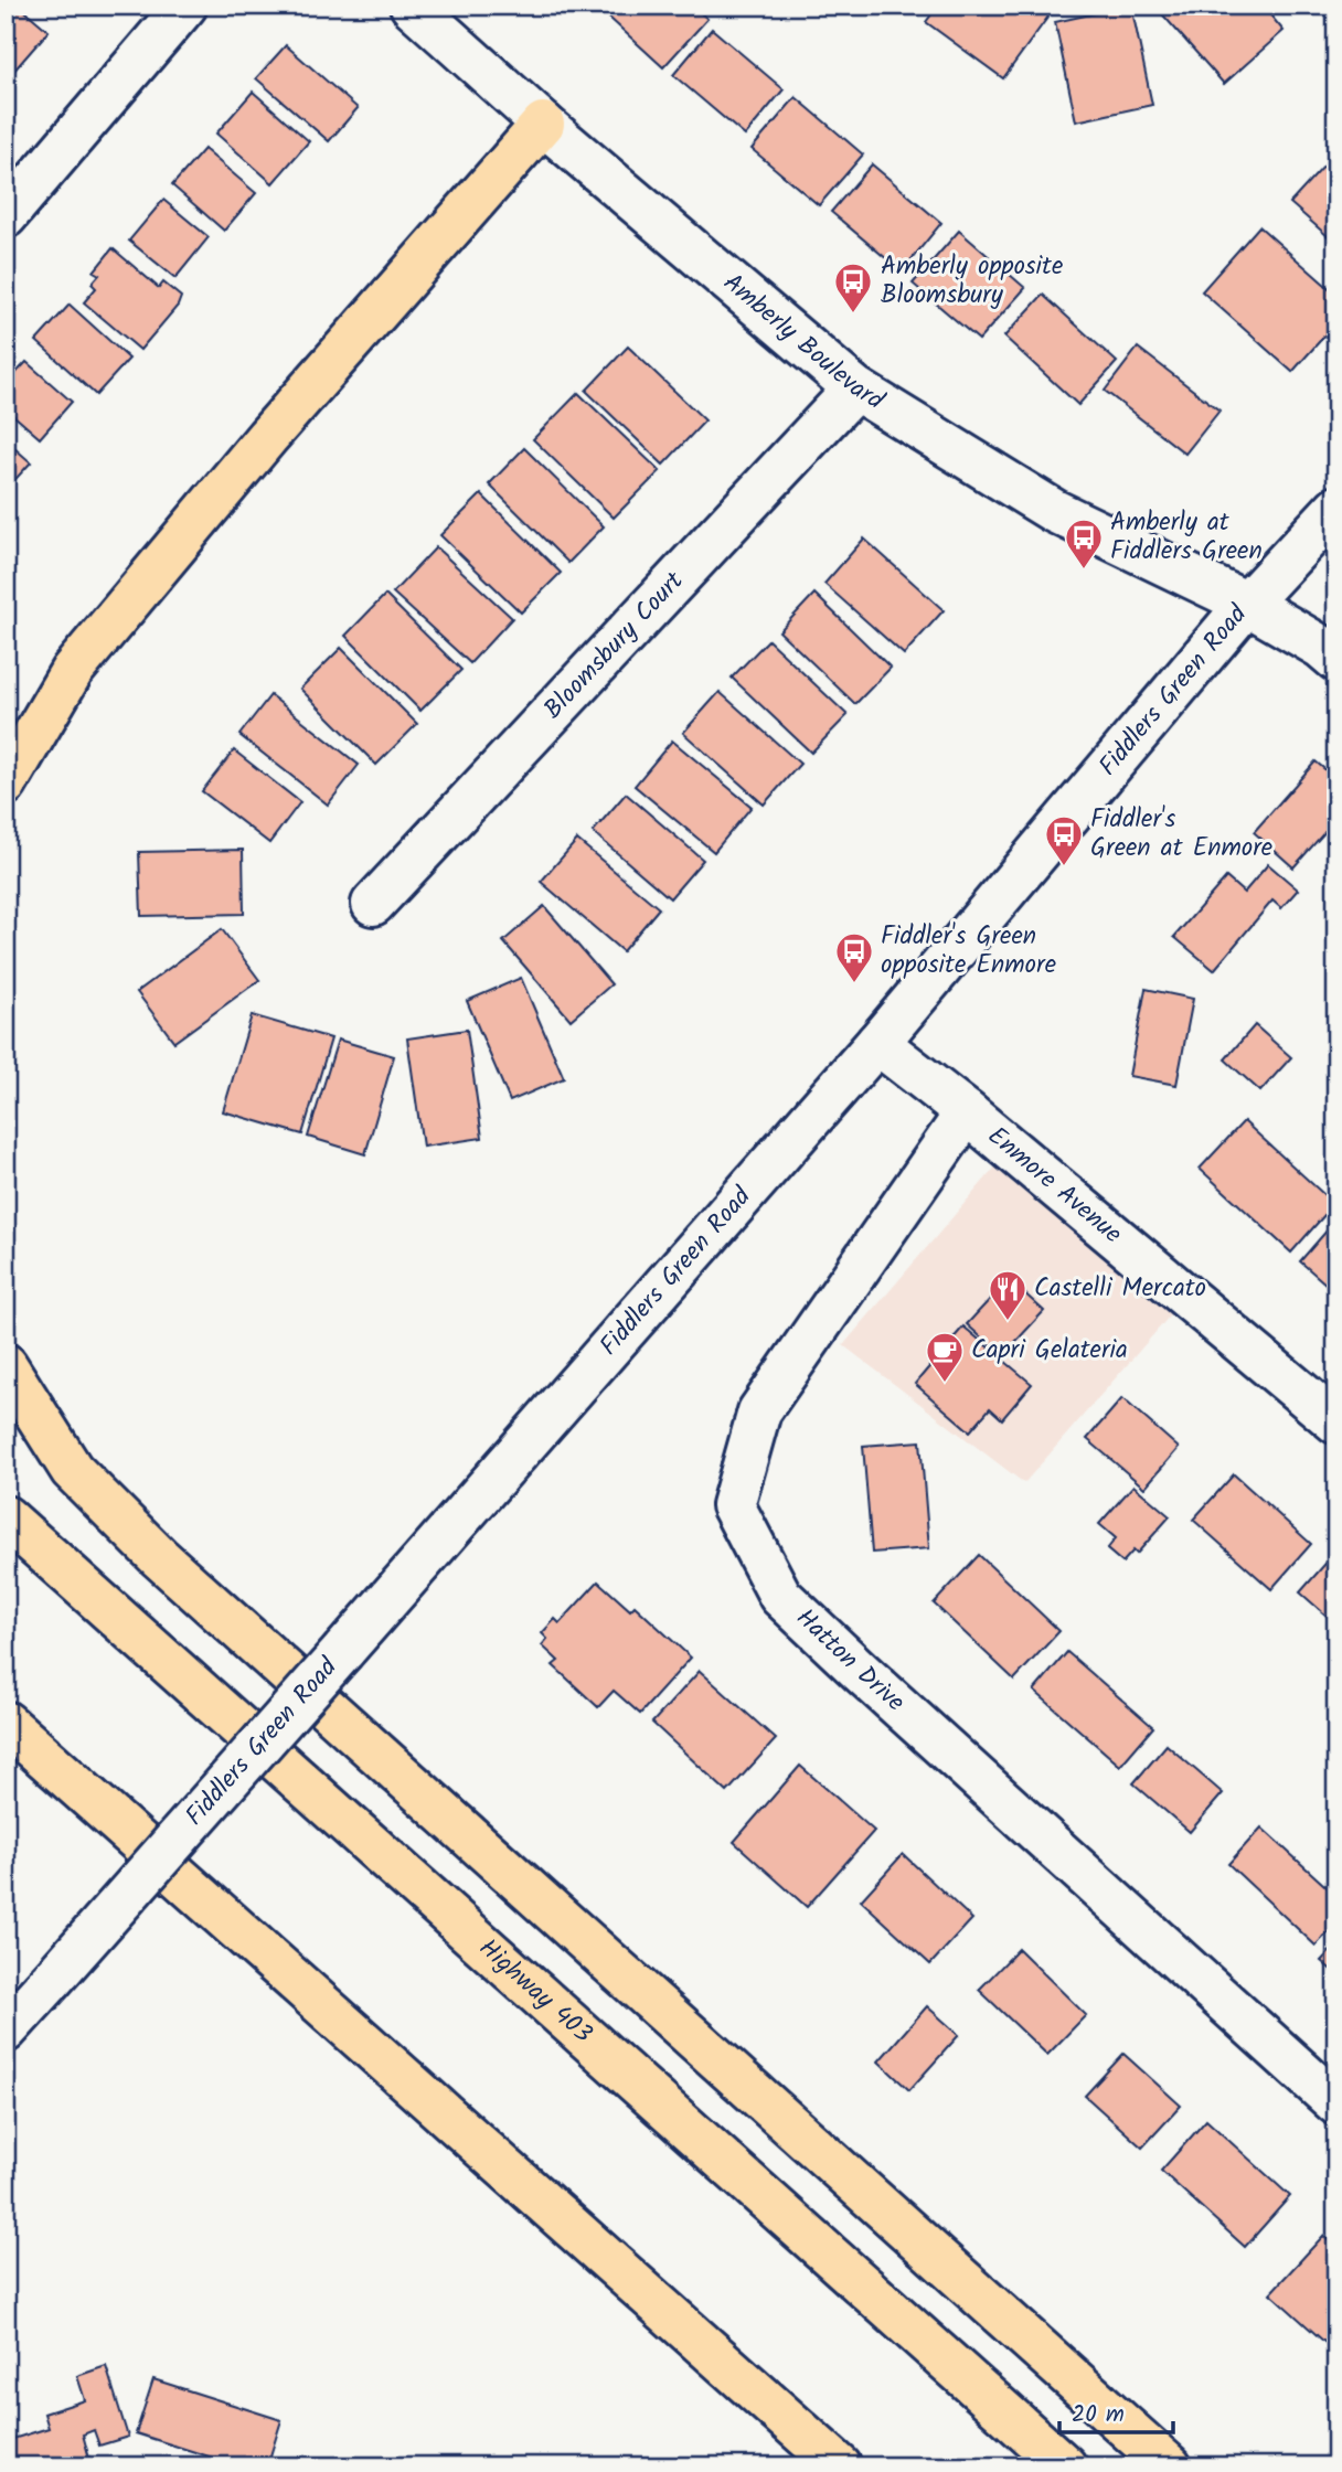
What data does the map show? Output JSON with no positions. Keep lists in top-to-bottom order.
{
  "streets": {
    "highway": ["Highway 403"],
    "street": [
      "Amberly Boulevard",
      "Bloomsbury Court",
      "Fiddlers Green Road",
      "Enmore Avenue",
      "Hatton Drive"
    ]
  },
  "crossings": [
    ["Amberly Boulevard", "Bloomsbury Court"],
    ["Amberly Boulevard", "Fiddlers Green Road"],
    ["Fiddlers Green Road", "Enmore Avenue"],
    ["Enmore Avenue", "Hatton Drive"]
  ],
  "places": {
    "bus stop": [
      "Amberly opposite Bloomsbury",
      "Amberly at Fiddlers Green",
      "Fiddler's Green at Enmore",
      "Fiddler's Green opposite Enmore"
    ],
    "restaurant": ["Castelli Mercato"],
    "cafe": ["Capri Gelateria"]
  },
  "scale_bar": "20 m"
}
